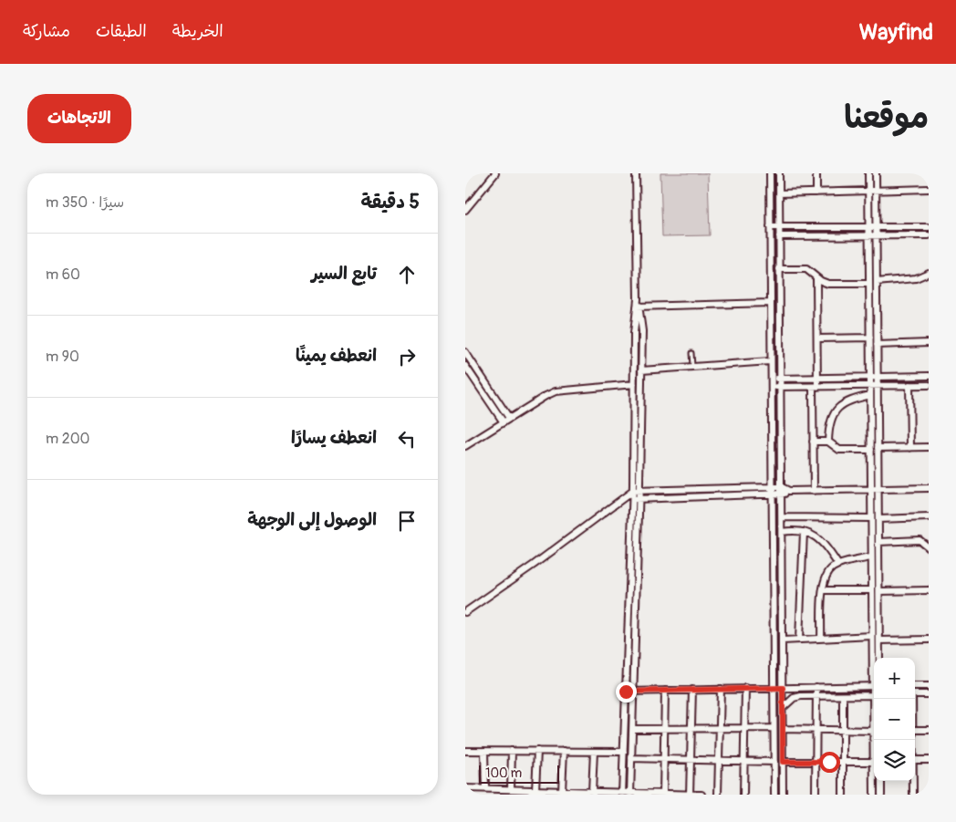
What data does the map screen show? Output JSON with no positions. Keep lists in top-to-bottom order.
{
  "scale_bar": "100 m",
  "page": {
    "header": "Wayfind",
    "nav": ["الخريطة", "الطبقات", "مشاركة"],
    "title": "موقعنا",
    "buttons": "الاتجاهات",
    "heading": ["5 دقيقة", "سيرًا · 350 m"],
    "list": [
      ["تابع السير", "60 m"],
      ["انعطف يمينًا", "90 m"],
      ["انعطف يسارًا", "200 m"],
      "الوصول إلى الوجهة"
    ],
    "map_buttons": ["+", "−"],
    "scale": "100 m"
  }
}
